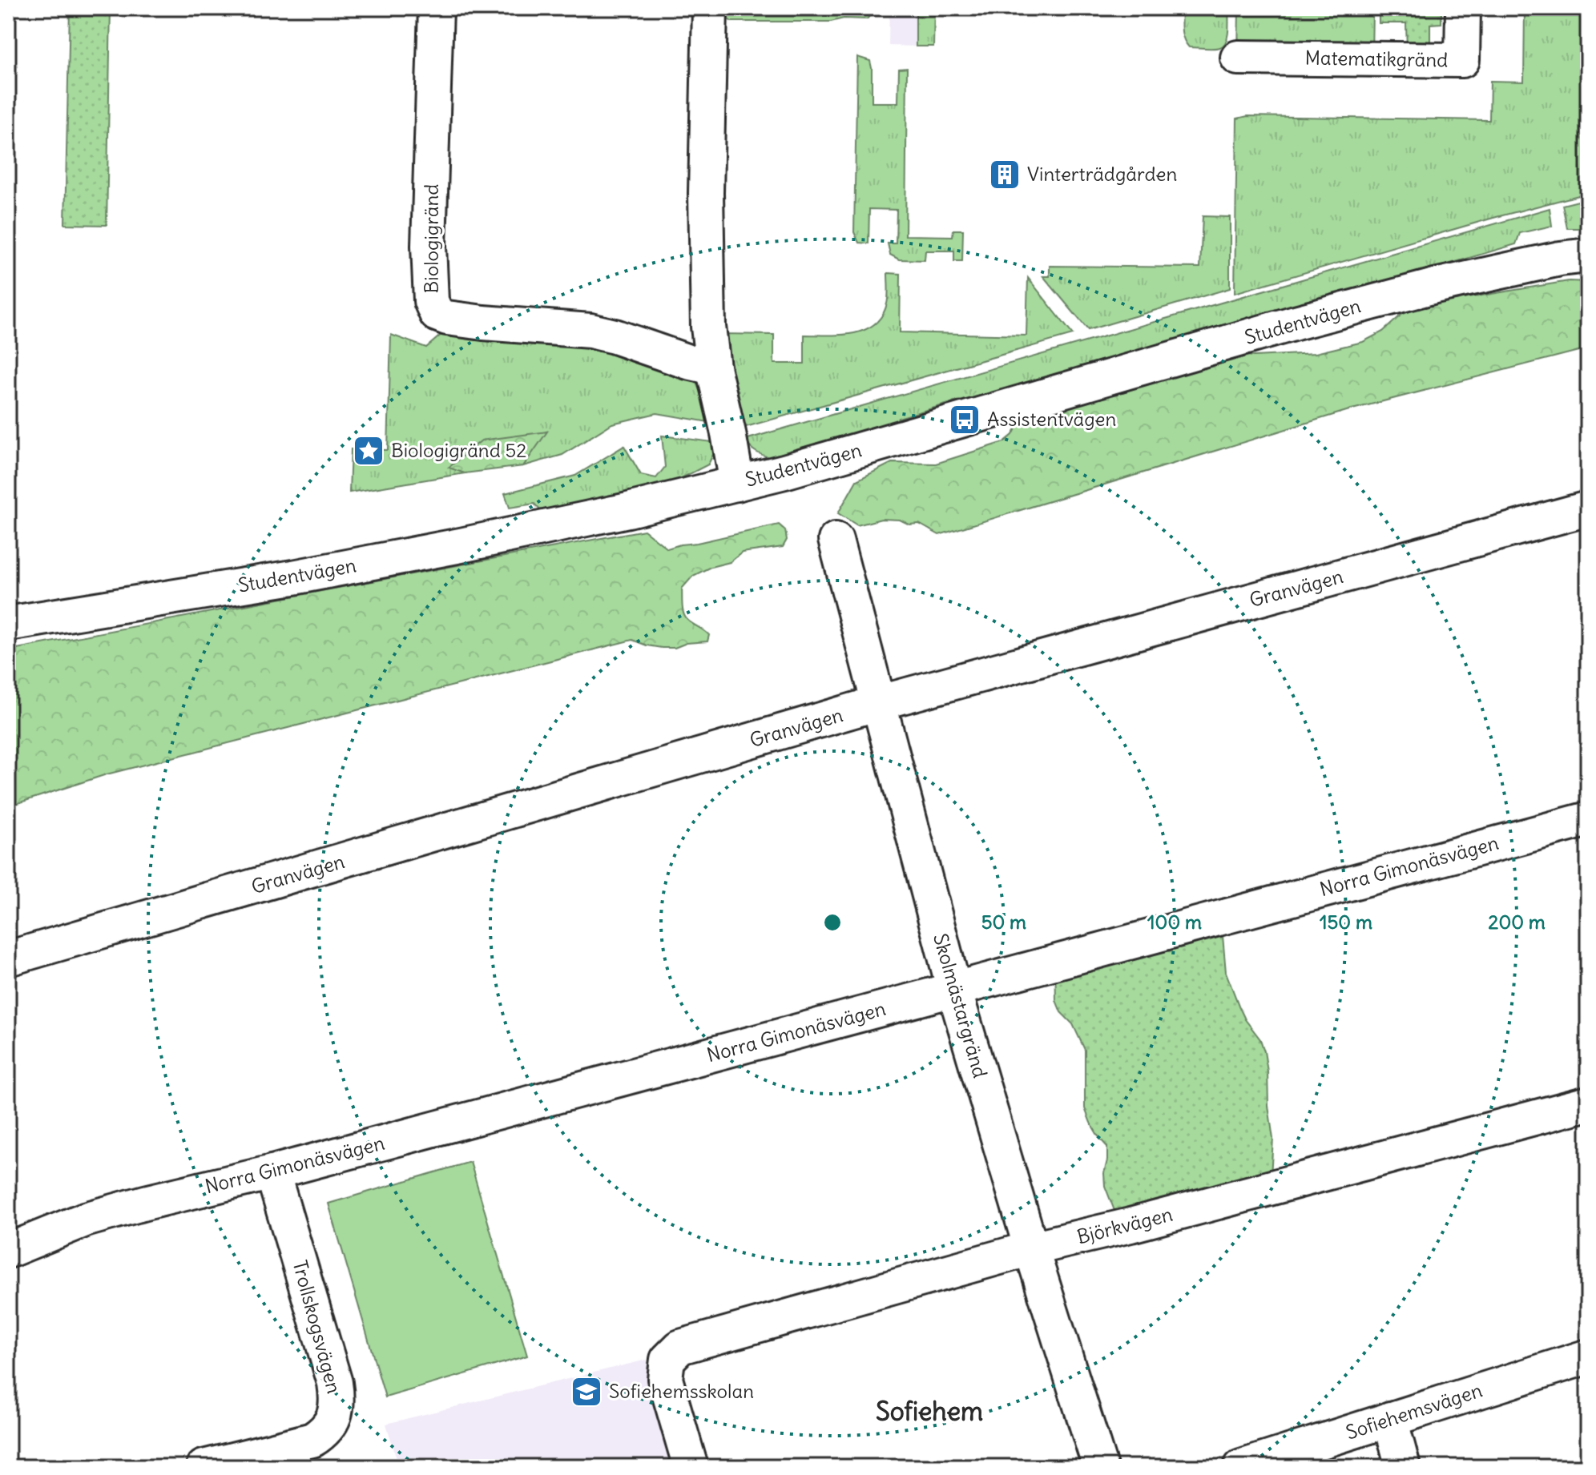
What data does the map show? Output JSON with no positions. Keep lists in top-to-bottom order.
{
  "streets": {
    "street": [
      "Matematikgränd",
      "Biologigränd",
      "Studentvägen",
      "Granvägen",
      "Norra Gimonäsvägen",
      "Skolmästargränd",
      "Björkvägen",
      "Trollskogsvägen",
      "Sofiehemsvägen"
    ]
  },
  "crossings": [
    ["Granvägen", "Skolmästargränd"],
    ["Norra Gimonäsvägen", "Skolmästargränd"],
    ["Norra Gimonäsvägen", "Trollskogsvägen"],
    ["Skolmästargränd", "Björkvägen"]
  ],
  "districts": ["Sofiehem"],
  "places": {
    "building": ["Vinterträdgården"],
    "bus stop": ["Assistentvägen"],
    "place": ["Biologigränd 52"],
    "school or university": ["Sofiehemsskolan"]
  },
  "rings": [
    "50 m",
    "100 m",
    "150 m",
    "200 m"
  ]
}
